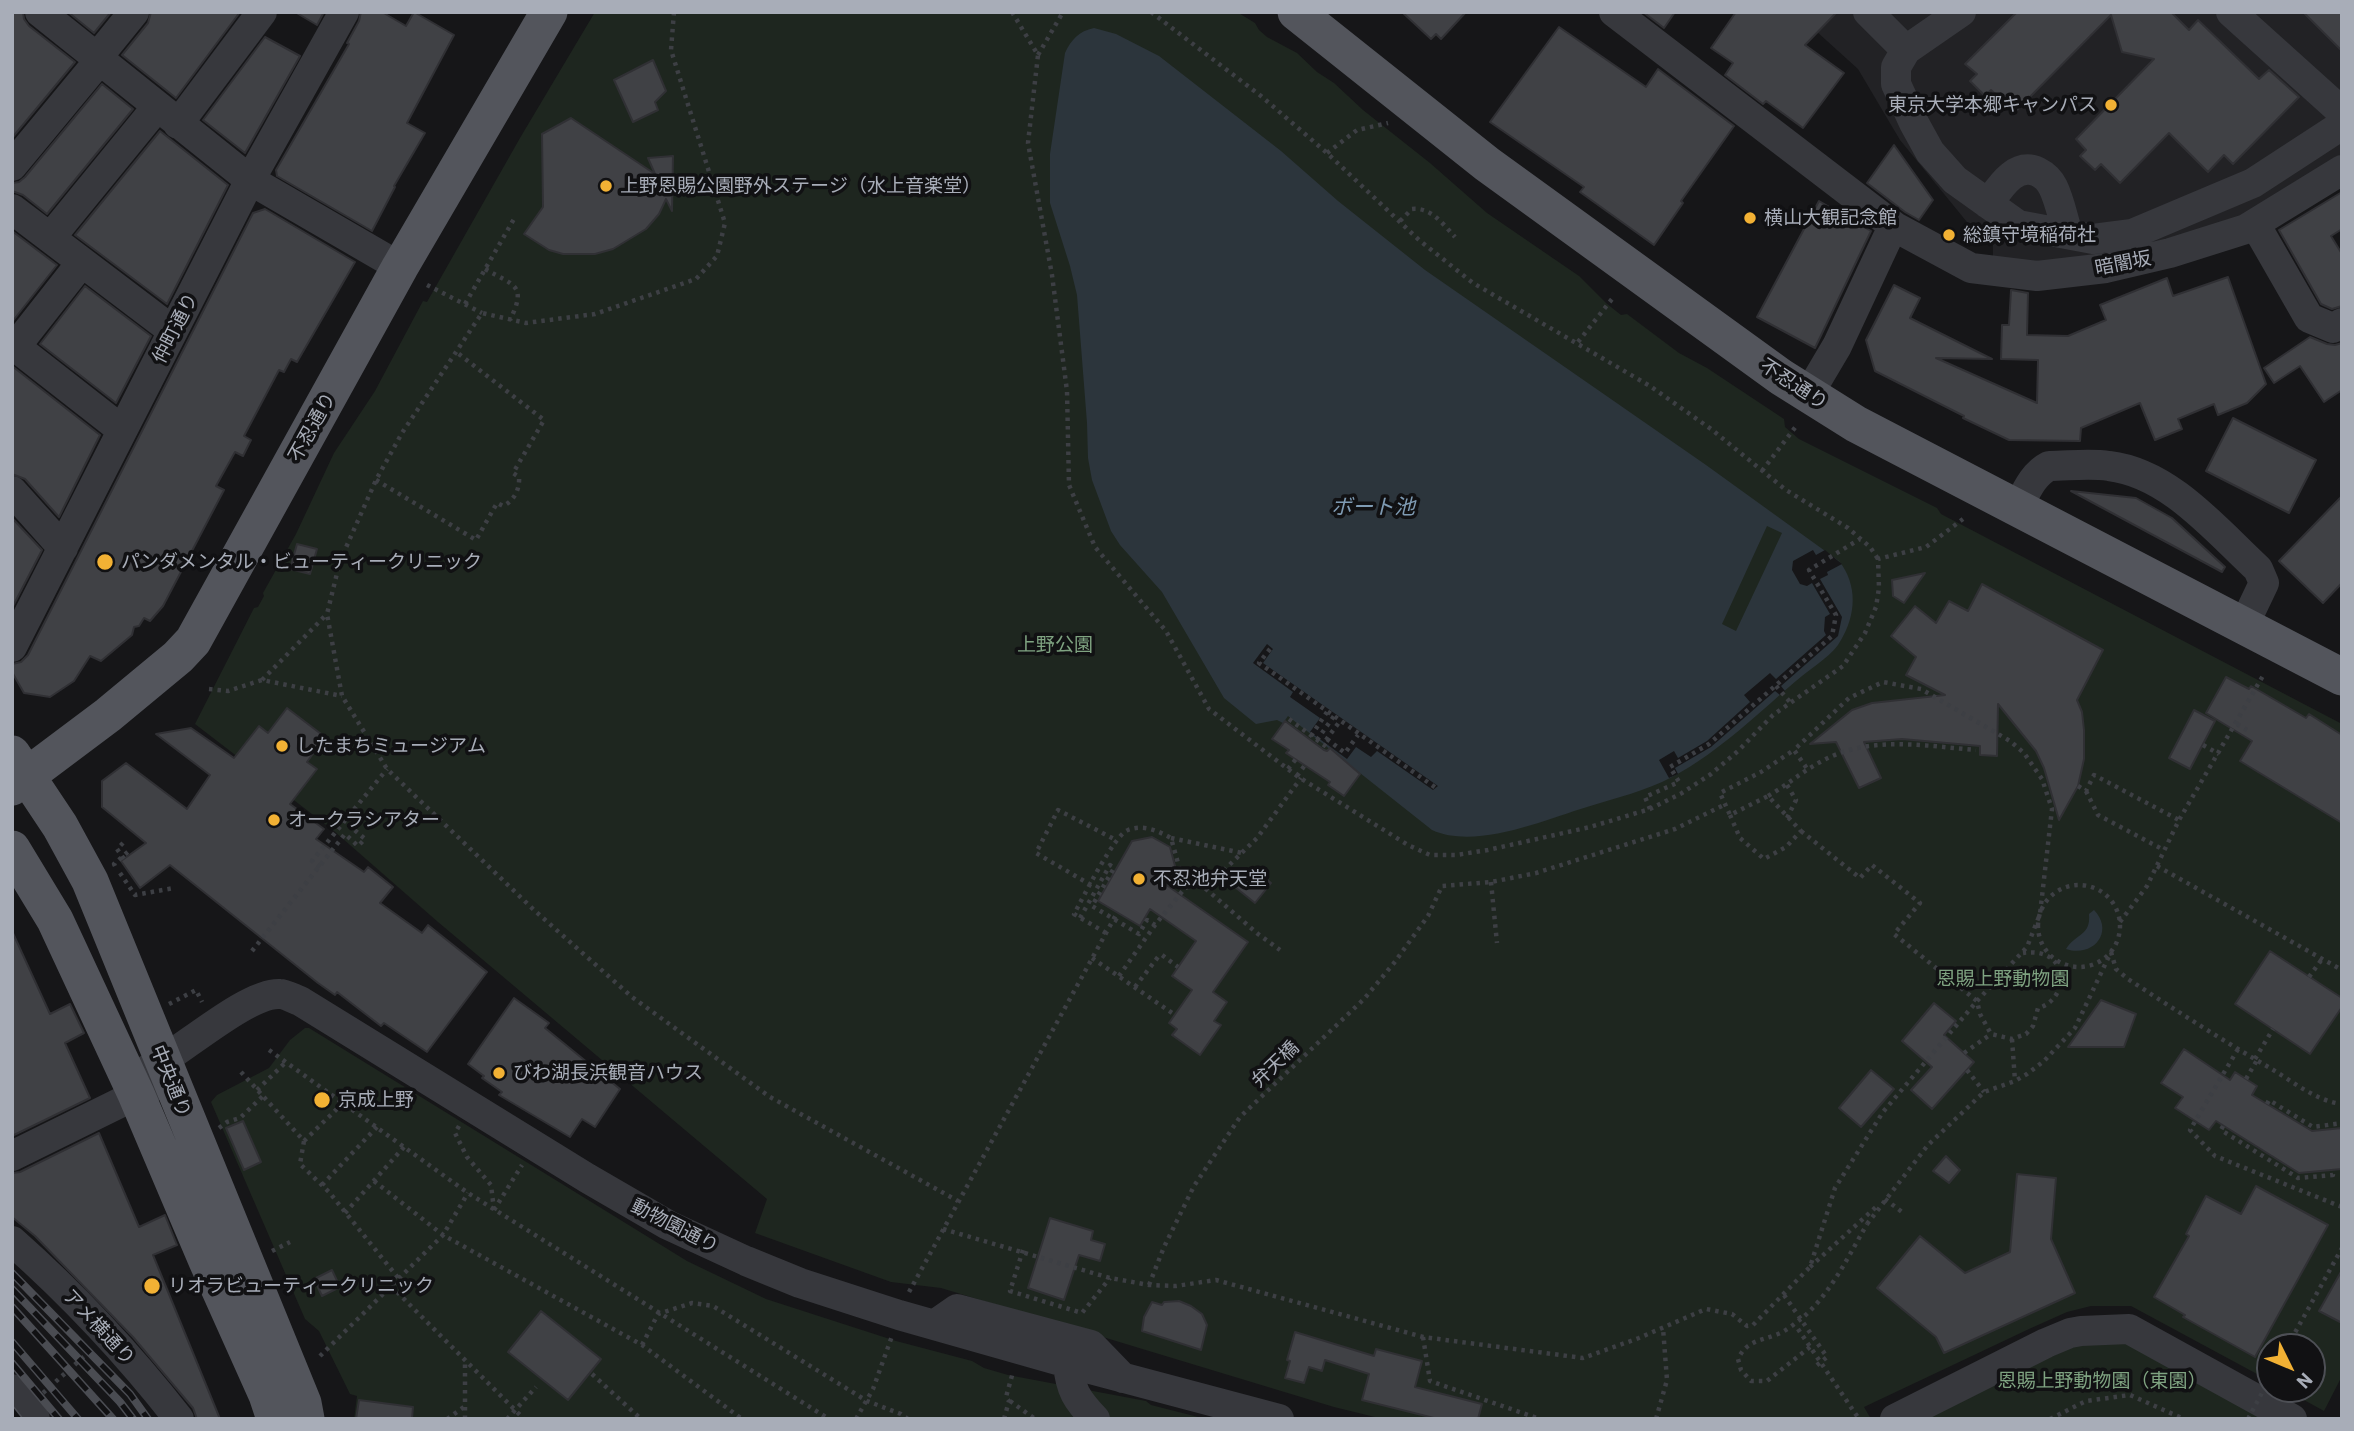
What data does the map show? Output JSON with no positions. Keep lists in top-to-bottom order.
{
  "streets": {
    "main road": ["不忍通り", "中央通り"],
    "street": [
      "暗闇坂",
      "仲町通り",
      "動物園通り",
      "アメ横通り"
    ],
    "path": ["弁天橋"]
  },
  "crossings": [
    ["不忍通り", "中央通り"],
    ["中央通り", "動物園通り"]
  ],
  "water": ["ボート池"],
  "parks": ["上野公園", "恩賜上野動物園", "恩賜上野動物園（東園）"],
  "places": [
    "東京大学本郷キャンパス",
    "上野恩賜公園野外ステージ（水上音楽堂）",
    "横山大観記念館",
    "総鎮守境稲荷社",
    "パンダメンタル・ビューティークリニック",
    "したまちミュージアム",
    "オークラシアター",
    "不忍池弁天堂",
    "びわ湖長浜観音ハウス",
    "京成上野",
    "リオラビューティークリニック"
  ],
  "north": "bottom right"
}
